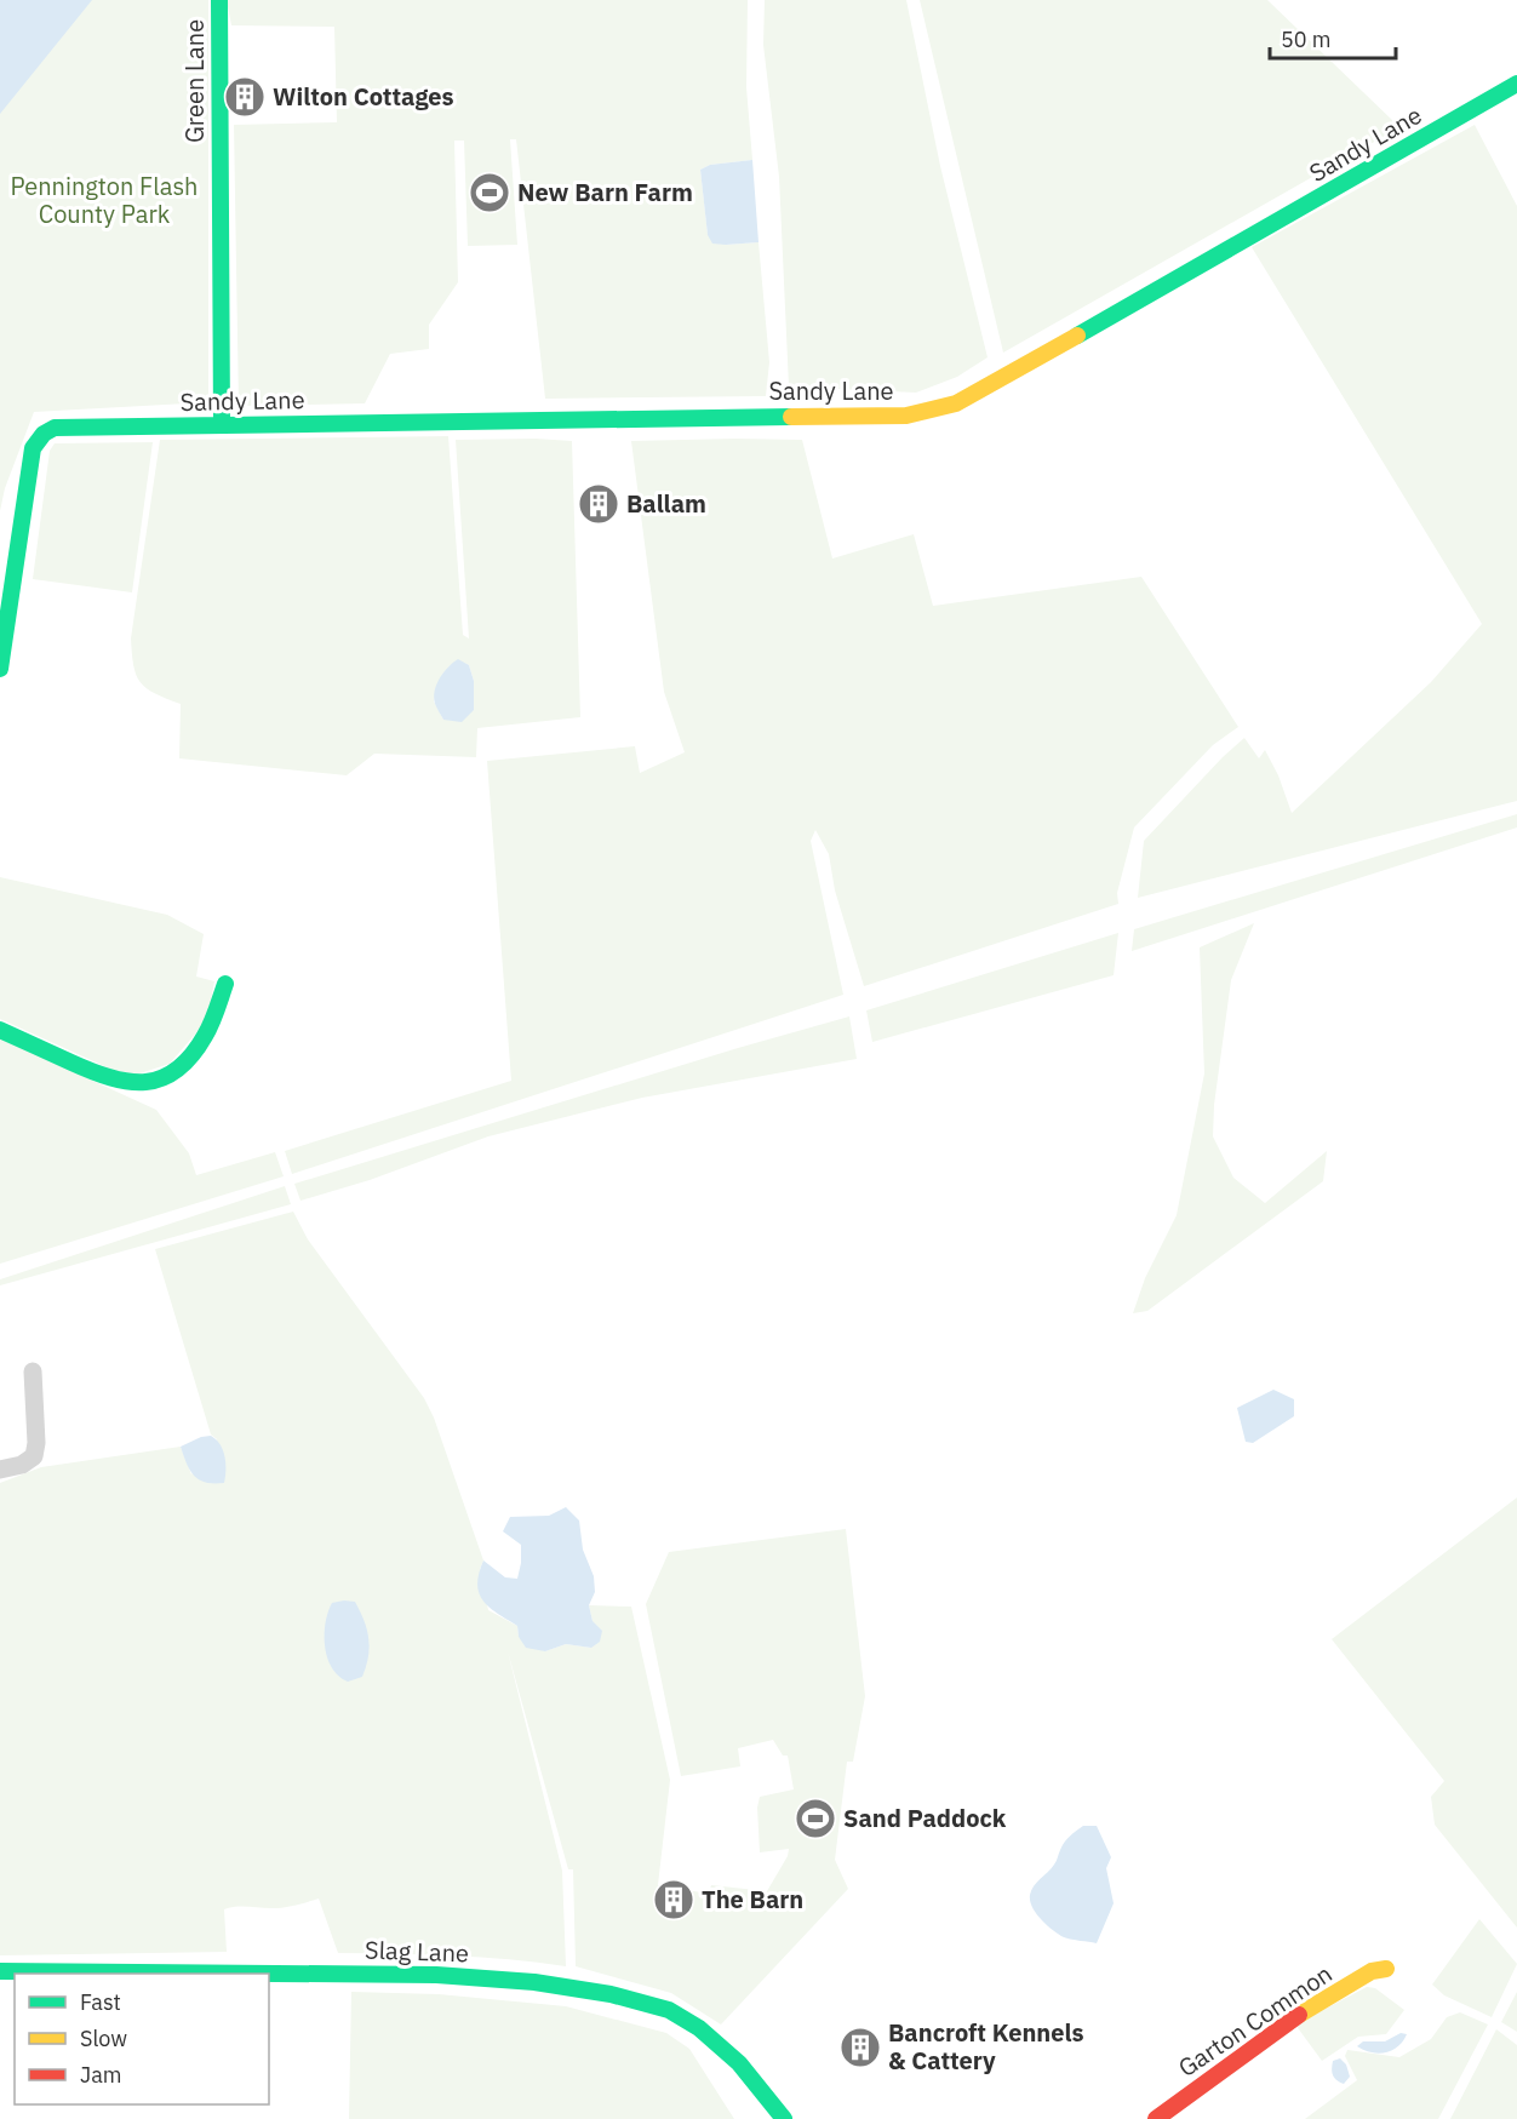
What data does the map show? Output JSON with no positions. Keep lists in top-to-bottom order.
{
  "streets": {
    "street": [
      "Green Lane",
      "Sandy Lane",
      "Slag Lane",
      "Garton Common"
    ]
  },
  "crossings": [
    ["Green Lane", "Sandy Lane"]
  ],
  "parks": ["Pennington Flash County Park"],
  "places": {
    "building": [
      "Wilton Cottages",
      "Ballam",
      "The Barn",
      "Bancroft Kennels & Cattery"
    ],
    "sports": ["New Barn Farm", "Sand Paddock"]
  },
  "legend": ["Fast", "Slow", "Jam"],
  "scale_bar": "50 m"
}
